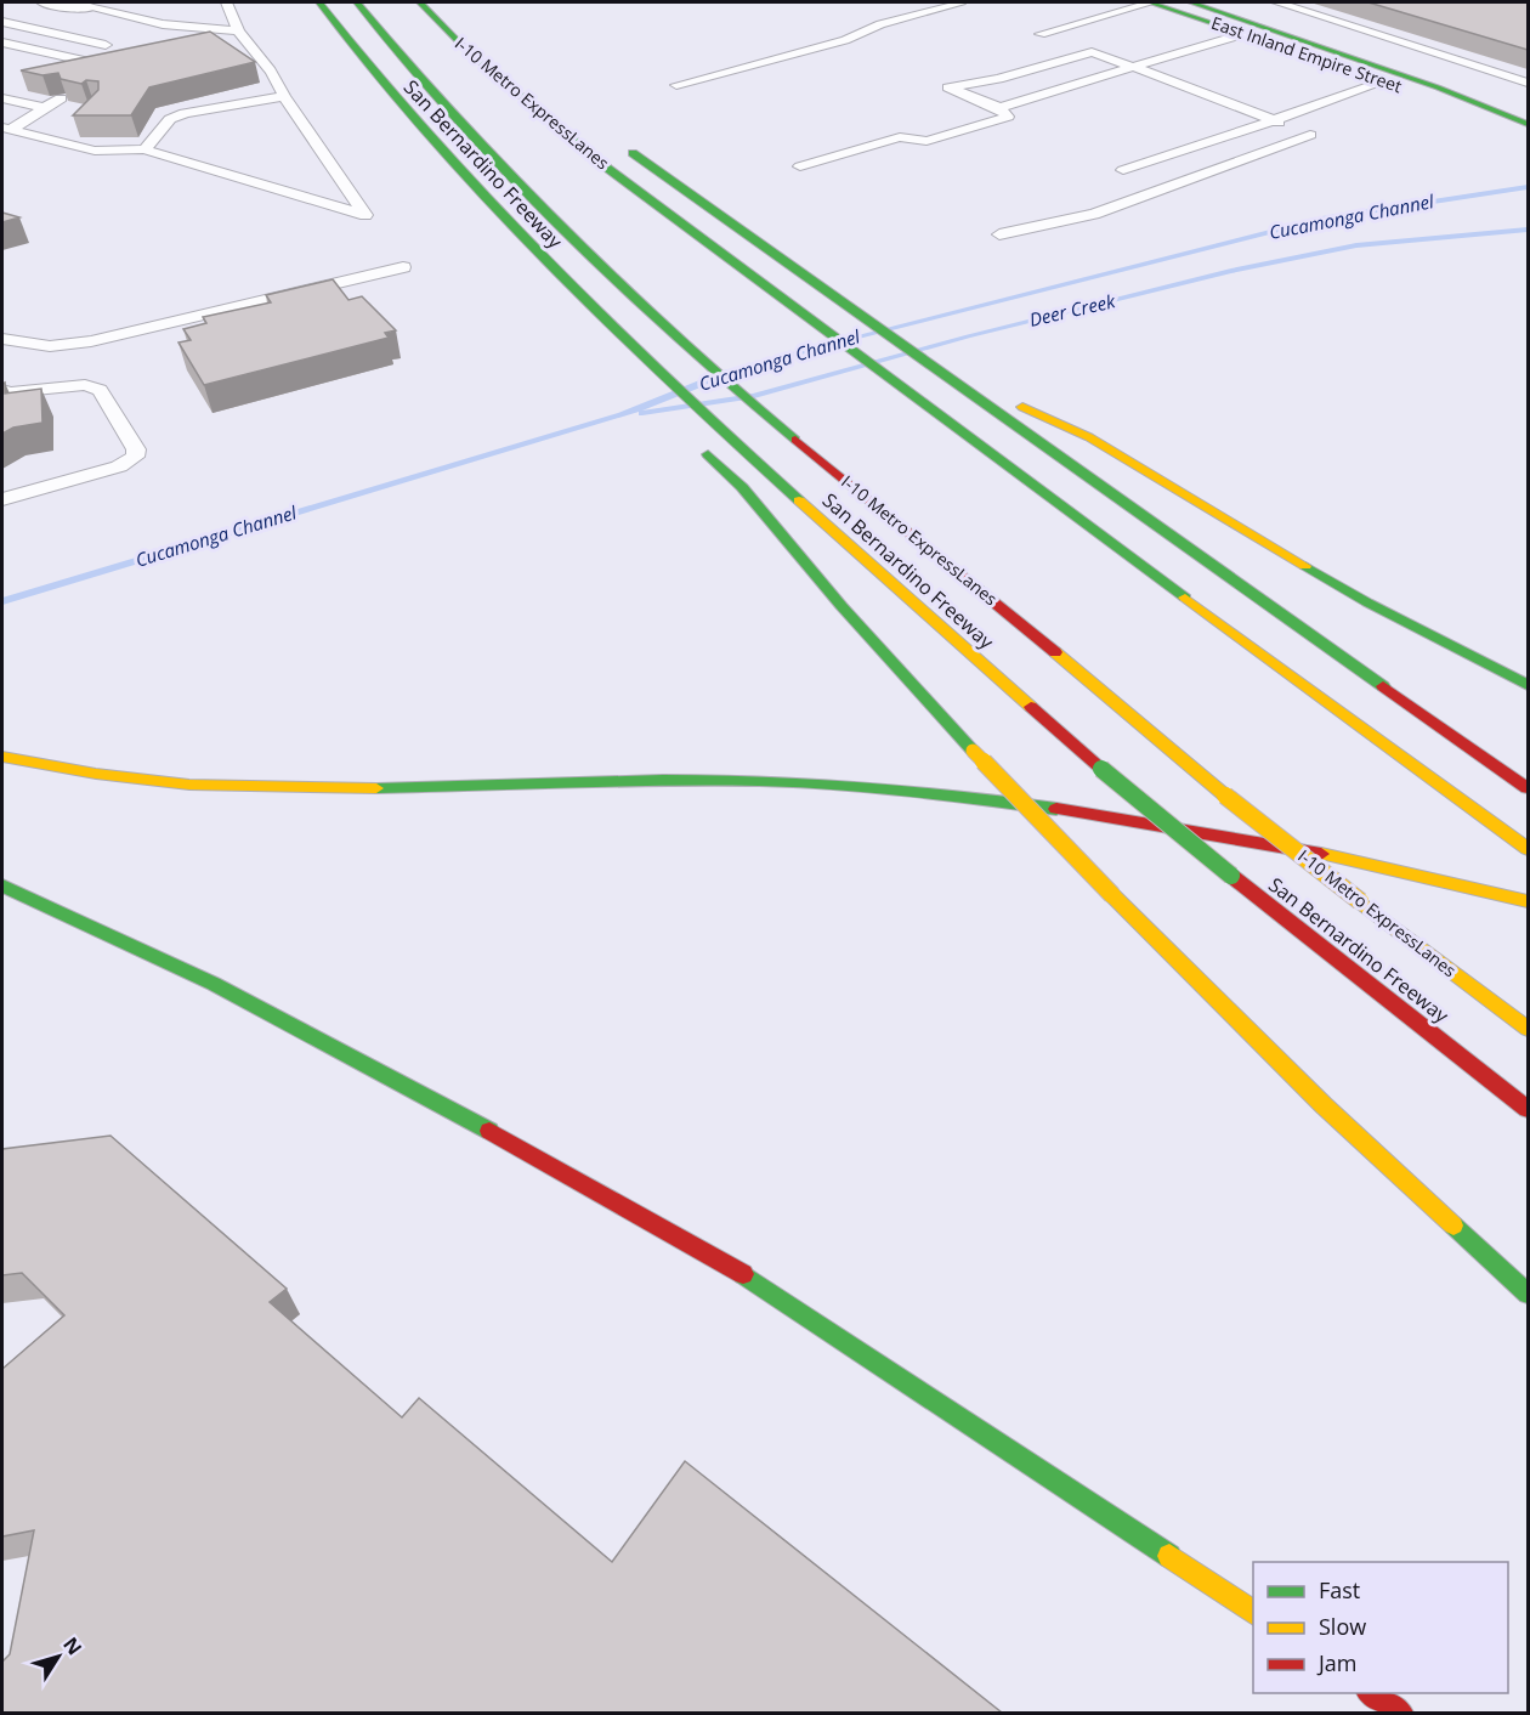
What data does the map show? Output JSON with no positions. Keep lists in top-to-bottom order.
{
  "streets": {
    "main road": ["East Inland Empire Street", "I-10 Metro ExpressLanes", "San Bernardino Freeway"]
  },
  "water": ["Cucamonga Channel", "Deer Creek"],
  "legend": ["Fast", "Slow", "Jam"],
  "north": "top right"
}
